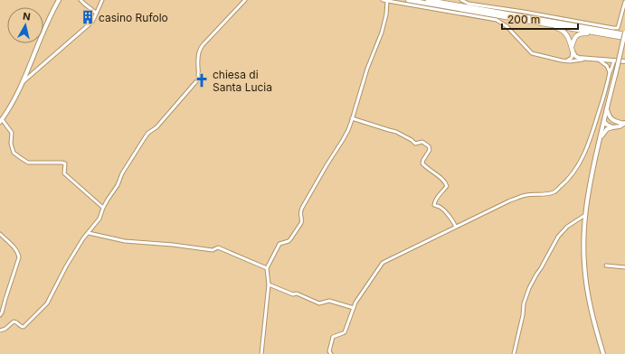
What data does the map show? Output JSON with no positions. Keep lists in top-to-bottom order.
{
  "places": {
    "building": ["casino Rufolo"],
    "church": ["chiesa di Santa Lucia"]
  },
  "scale_bar": "200 m",
  "north": "top"
}
